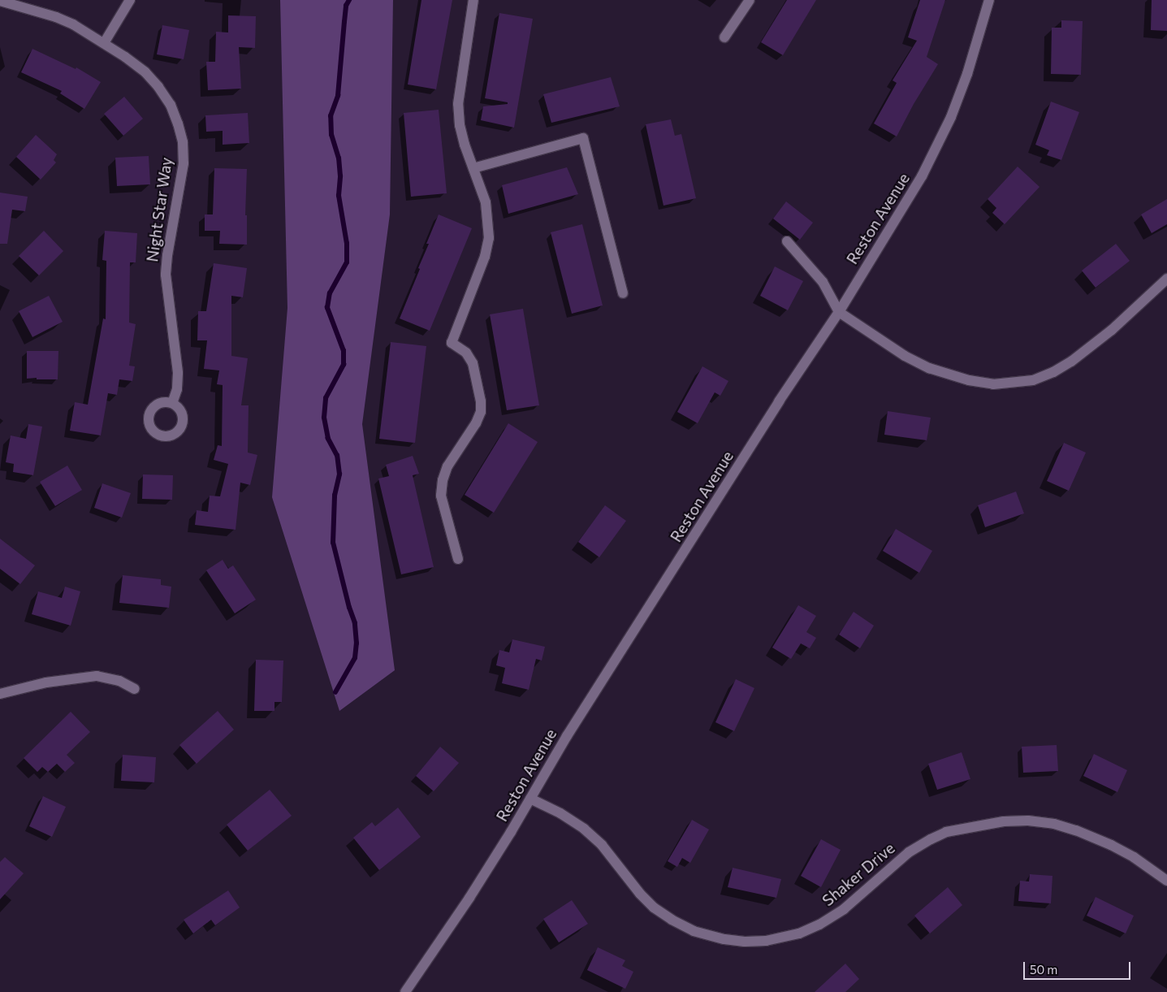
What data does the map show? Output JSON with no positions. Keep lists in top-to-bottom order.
{
  "streets": {
    "street": ["Night Star Way", "Reston Avenue", "Shaker Drive"]
  },
  "crossings": [
    ["Reston Avenue", "Shaker Drive"]
  ],
  "scale_bar": "50 m"
}
